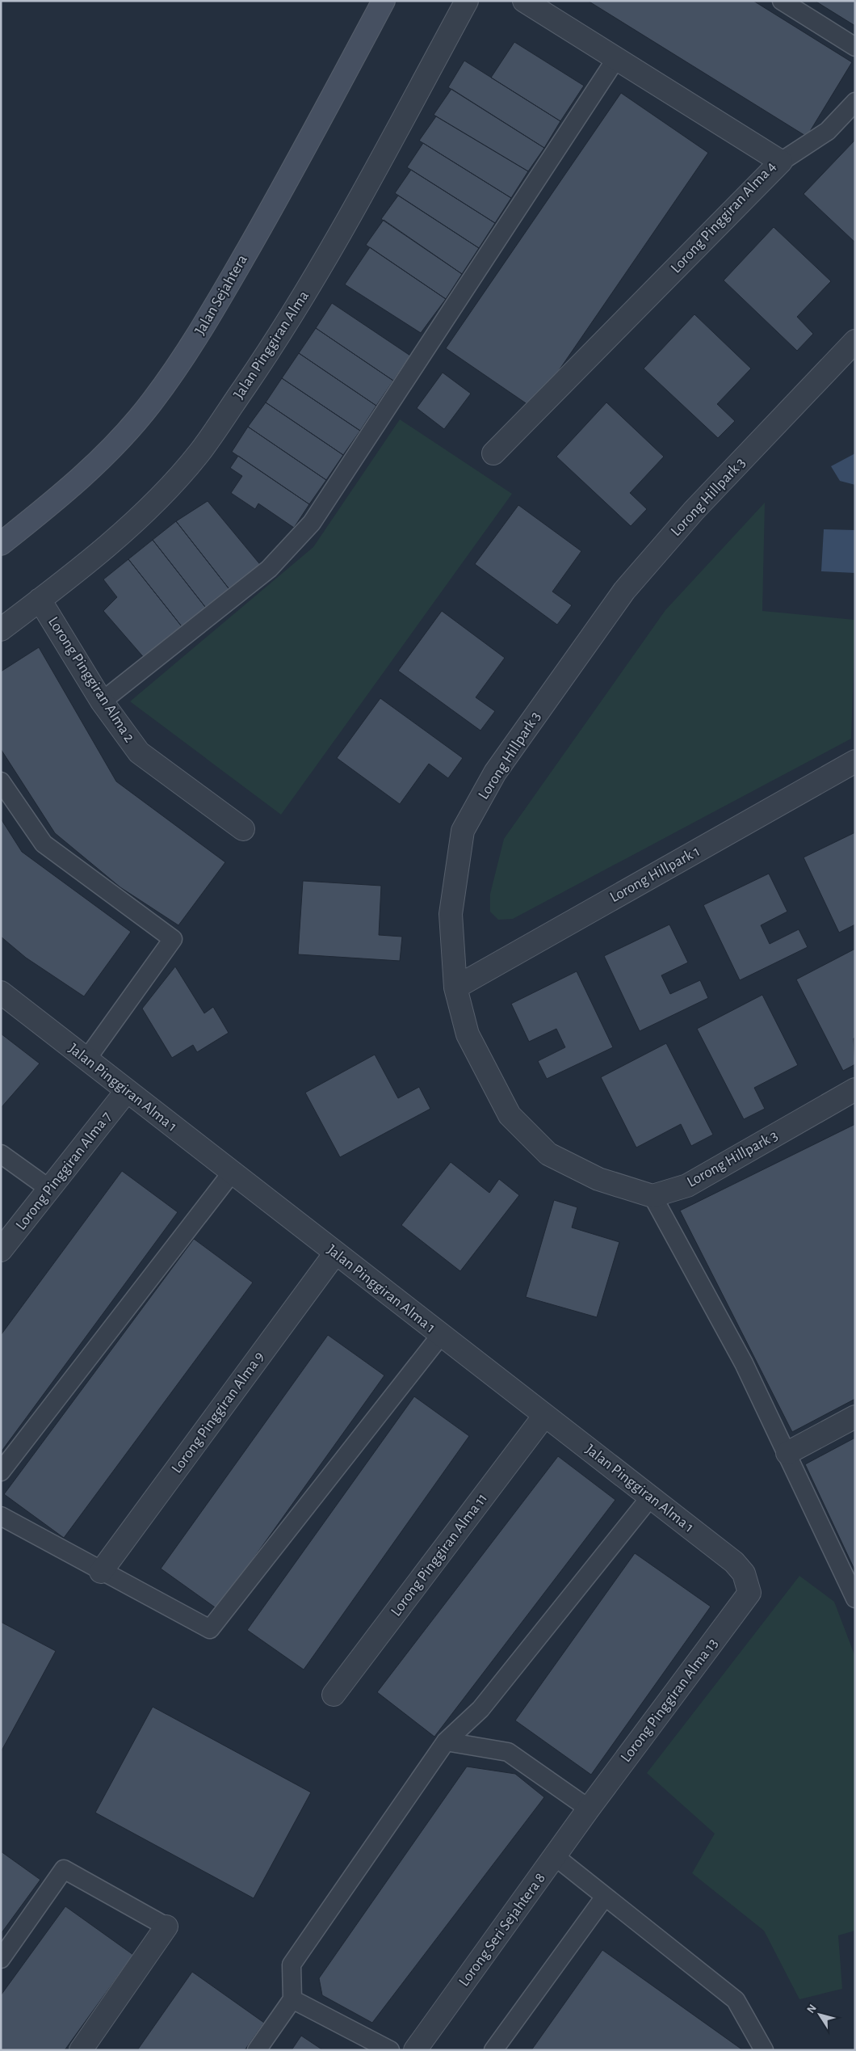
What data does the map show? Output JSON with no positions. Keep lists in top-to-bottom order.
{
  "streets": {
    "main road": ["Jalan Sejahtera"],
    "street": [
      "Lorong Pinggiran Alma 4",
      "Jalan Pinggiran Alma",
      "Lorong Hillpark 3",
      "Lorong Pinggiran Alma 2",
      "Lorong Hillpark 1",
      "Jalan Pinggiran Alma 1",
      "Lorong Pinggiran Alma 7",
      "Lorong Pinggiran Alma 9",
      "Lorong Pinggiran Alma 11",
      "Lorong Pinggiran Alma 13",
      "Lorong Seri Sejahtera 8"
    ]
  },
  "crossings": [
    ["Jalan Pinggiran Alma", "Lorong Pinggiran Alma 2"],
    ["Lorong Hillpark 3", "Lorong Hillpark 1"],
    ["Jalan Pinggiran Alma 1", "Lorong Pinggiran Alma 7"],
    ["Jalan Pinggiran Alma 1", "Lorong Pinggiran Alma 9"],
    ["Jalan Pinggiran Alma 1", "Lorong Pinggiran Alma 11"],
    ["Jalan Pinggiran Alma 1", "Lorong Pinggiran Alma 13"],
    ["Lorong Pinggiran Alma 13", "Lorong Seri Sejahtera 8"]
  ],
  "north": "top left"
}
